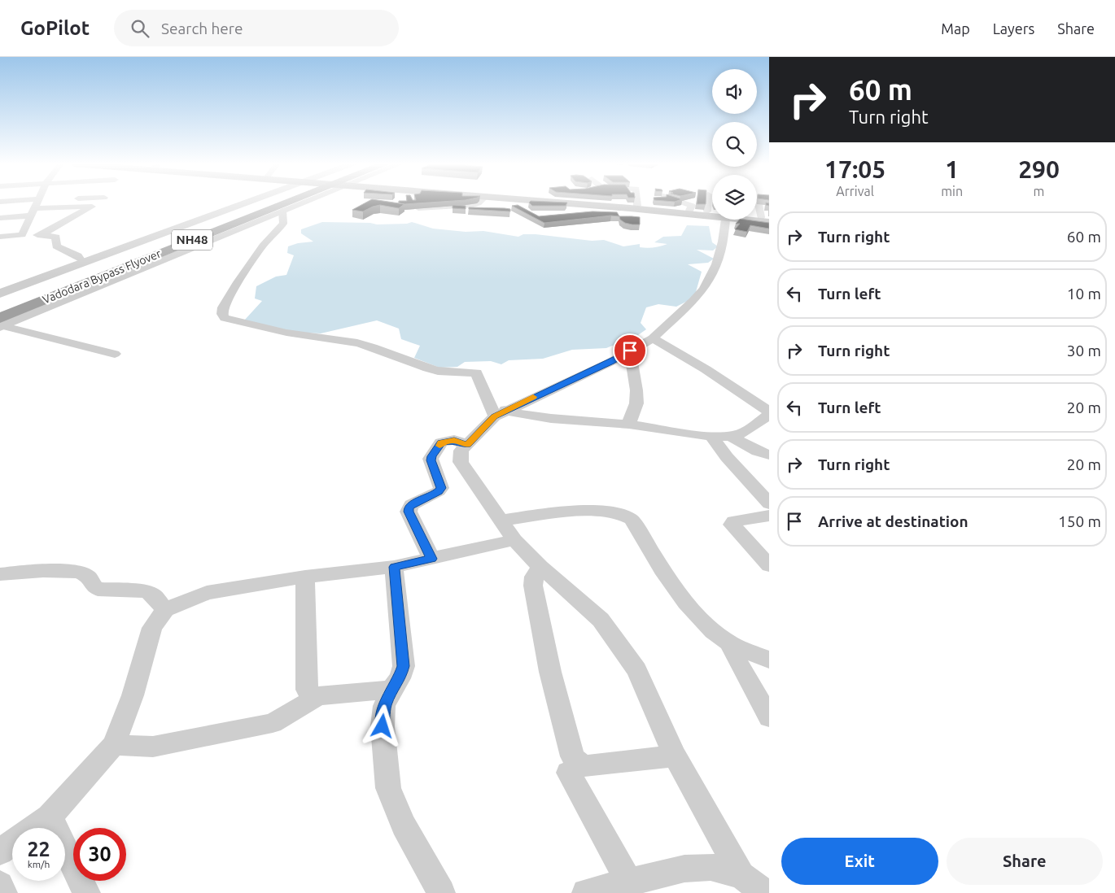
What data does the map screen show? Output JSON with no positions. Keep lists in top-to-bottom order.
{
  "streets": {
    "highway": ["NH48", "Vadodara Bypass Flyover"]
  },
  "page": {
    "header": "GoPilot",
    "search": "Search here",
    "nav": ["Map", "Layers", "Share"],
    "turn": ["60 m", "Turn right"],
    "eta": [
      "17:05",
      "Arrival",
      "1",
      "min",
      "290",
      "m"
    ],
    "list": [
      {
        "name": "Turn right",
        "value": "60 m"
      },
      {
        "name": "Turn left",
        "value": "10 m"
      },
      {
        "name": "Turn right",
        "value": "30 m"
      },
      {
        "name": "Turn left",
        "value": "20 m"
      },
      {
        "name": "Turn right",
        "value": "20 m"
      },
      {
        "name": "Arrive at destination",
        "value": "150 m"
      }
    ],
    "speed": "22 km/h",
    "limit": "30",
    "buttons": ["Exit", "Share"]
  }
}
